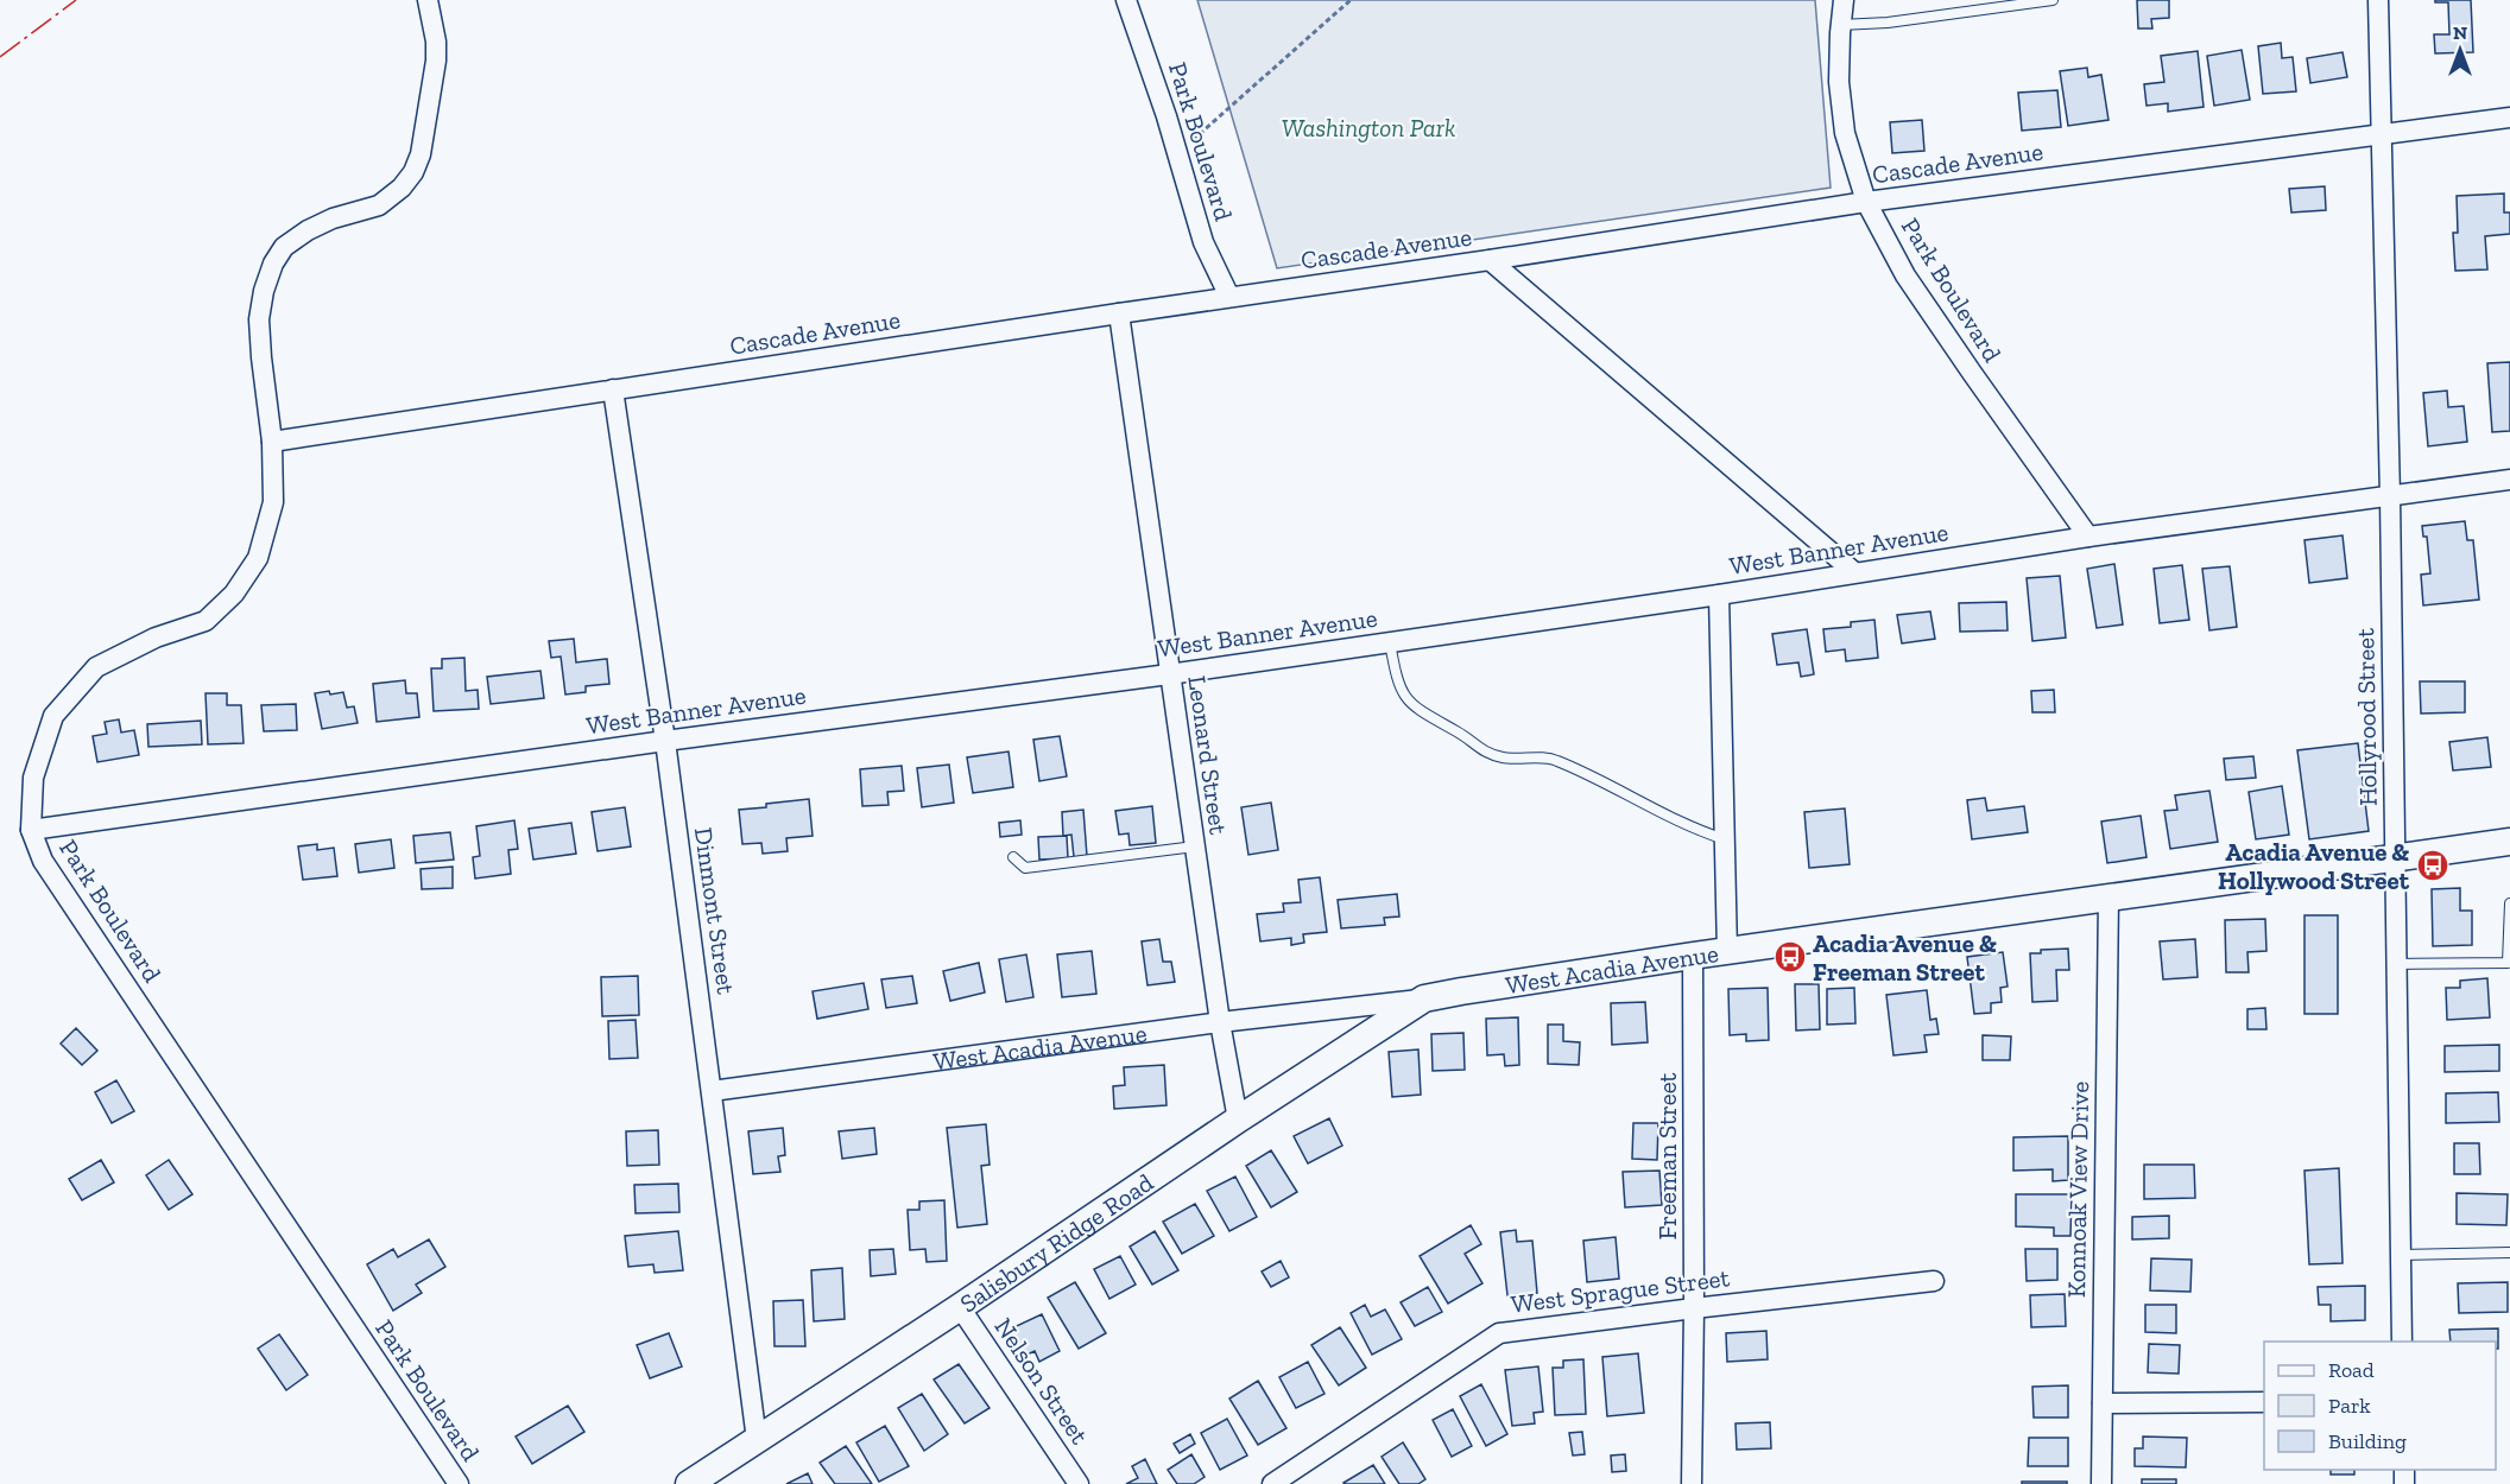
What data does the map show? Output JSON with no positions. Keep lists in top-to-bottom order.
{
  "streets": {
    "street": [
      "Park Boulevard",
      "Cascade Avenue",
      "West Banner Avenue",
      "Hollyrood Street",
      "Leonard Street",
      "Dinmont Street",
      "West Acadia Avenue",
      "Freeman Street",
      "Konnoak View Drive",
      "Salisbury Ridge Road",
      "West Sprague Street",
      "Nelson Street"
    ]
  },
  "crossings": [
    ["Park Boulevard", "Cascade Avenue"],
    ["Park Boulevard", "West Banner Avenue"],
    ["Cascade Avenue", "Hollyrood Street"],
    ["Cascade Avenue", "Leonard Street"],
    ["Cascade Avenue", "Dinmont Street"],
    ["West Banner Avenue", "Hollyrood Street"],
    ["West Banner Avenue", "Leonard Street"],
    ["West Banner Avenue", "Dinmont Street"],
    ["Hollyrood Street", "West Acadia Avenue"],
    ["Leonard Street", "West Acadia Avenue"],
    ["Leonard Street", "Salisbury Ridge Road"],
    ["Dinmont Street", "West Acadia Avenue"],
    ["Dinmont Street", "Salisbury Ridge Road"],
    ["West Acadia Avenue", "Freeman Street"],
    ["West Acadia Avenue", "Konnoak View Drive"],
    ["West Acadia Avenue", "Salisbury Ridge Road"],
    ["Freeman Street", "West Sprague Street"],
    ["Salisbury Ridge Road", "Nelson Street"]
  ],
  "parks": ["Washington Park"],
  "places": {
    "bus stop": ["Acadia Avenue & Hollywood Street", "Acadia Avenue & Freeman Street"]
  },
  "legend": ["Road", "Park", "Building"],
  "north": "top"
}
